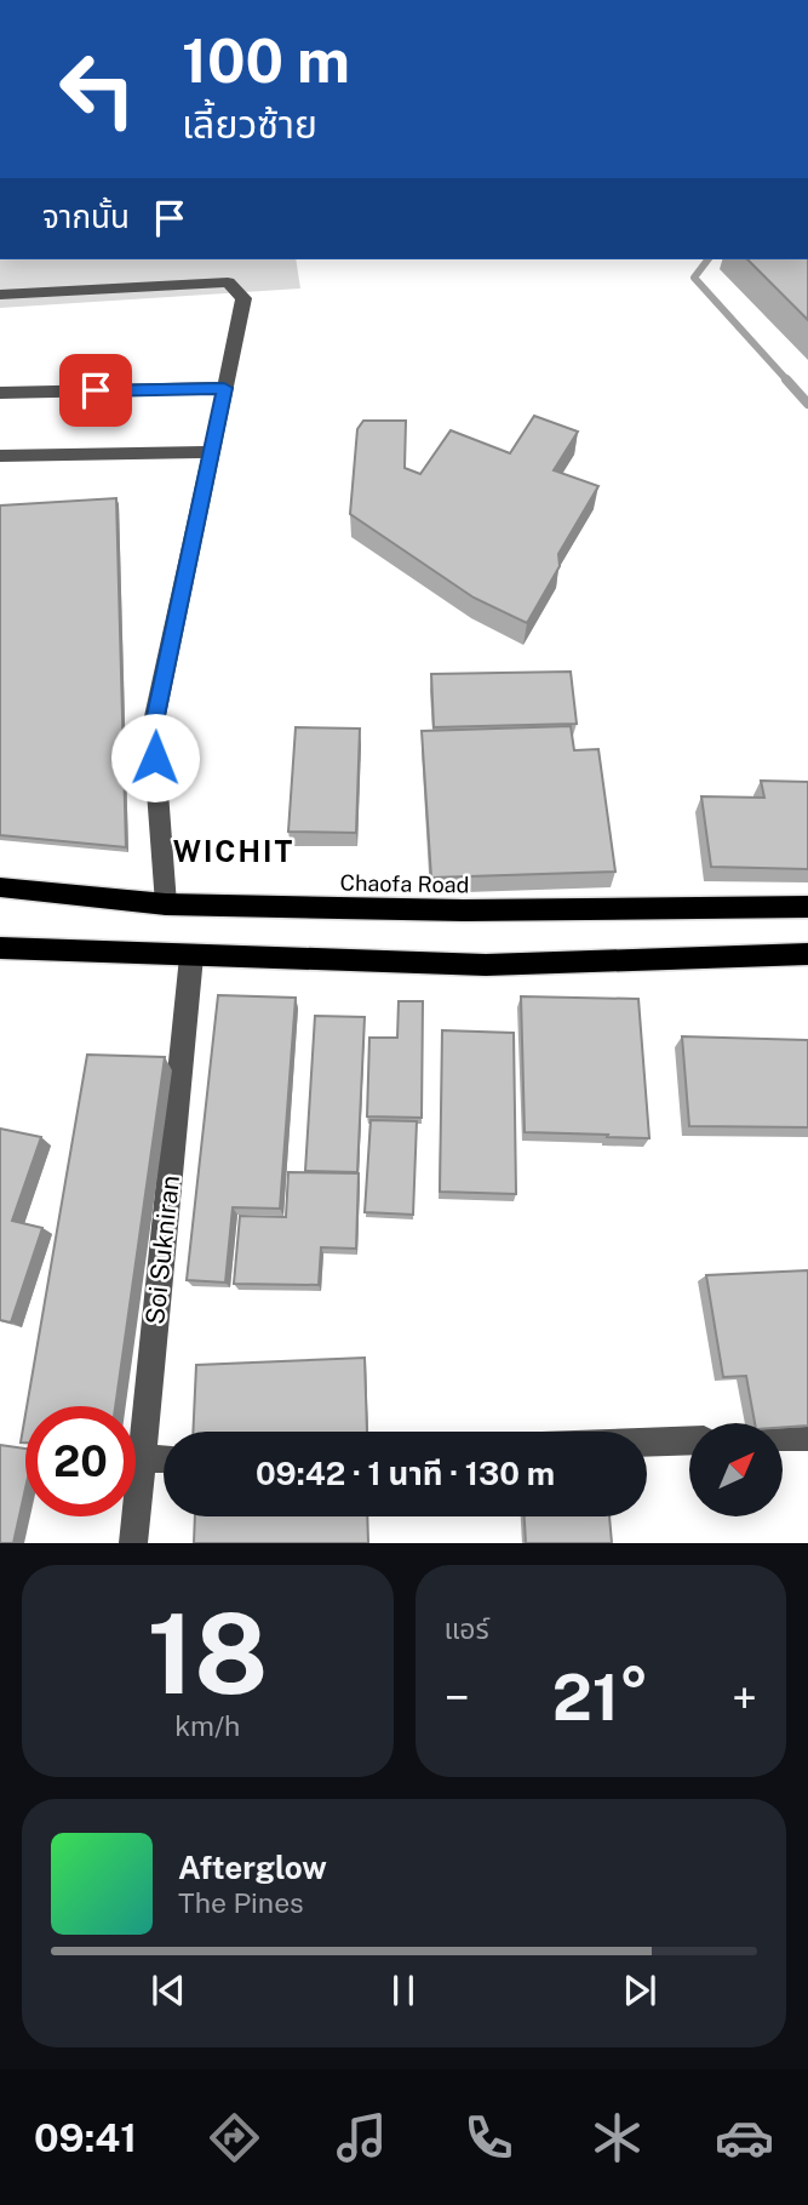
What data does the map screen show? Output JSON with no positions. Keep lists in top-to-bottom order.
{
  "streets": {
    "main road": ["Chaofa Road"],
    "street": ["Soi Sukniran"]
  },
  "districts": ["WICHIT"],
  "north": "top right",
  "page": {
    "turn": ["100 m", "เลี้ยวซ้าย"],
    "then": "จากนั้น",
    "limit": "20",
    "trip": "09:42 · 1 นาที · 130 m",
    "tile": [
      ["18", "km/h"],
      "แอร์"
    ],
    "heat": ["−", "21°", "+"],
    "song": ["Afterglow", "The Pines"],
    "tabs": "09:41"
  }
}
